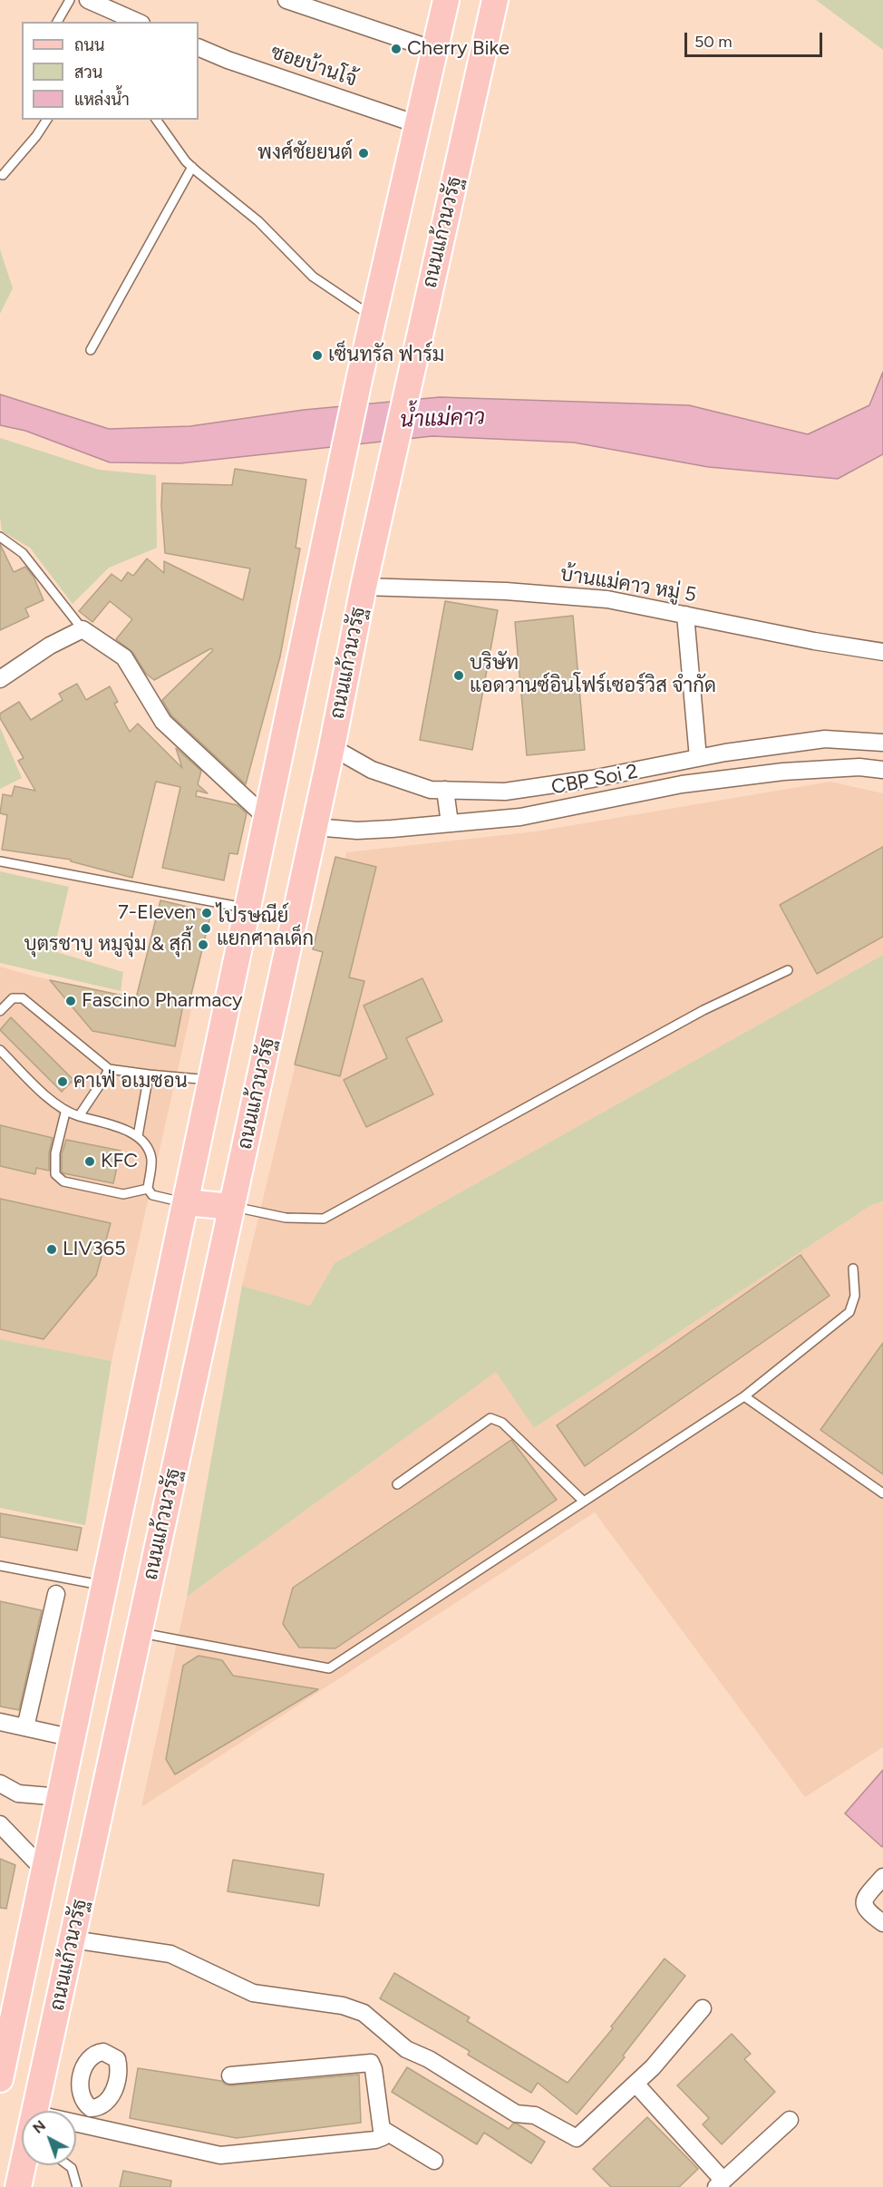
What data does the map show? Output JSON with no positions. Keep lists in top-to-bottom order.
{
  "streets": {
    "main road": ["ถนนแก้วนวรัฐ"],
    "street": ["ซอยบ้านโจ้", "บ้านแม่คาว หมู่ 5", "CBP Soi 2"]
  },
  "crossings": [
    ["ซอยบ้านโจ้", "ถนนแก้วนวรัฐ"],
    ["ถนนแก้วนวรัฐ", "บ้านแม่คาว หมู่ 5"],
    ["ถนนแก้วนวรัฐ", "CBP Soi 2"]
  ],
  "water": ["น้ำแม่คาว"],
  "places": [
    "Cherry Bike",
    "พงศ์ชัยยนต์",
    "เซ็นทรัล ฟาร์ม",
    "บริษัท แอดวานซ์อินโฟร์เซอร์วิส จำกัด",
    "7-Eleven",
    "ไปรษณีย์ แยกศาลเด็ก",
    "บุตรชาบู หมูจุ่ม & สุกี้",
    "Fascino Pharmacy",
    "คาเฟ่ อเมซอน",
    "KFC",
    "LIV365"
  ],
  "legend": ["ถนน", "สวน", "แหล่งน้ำ"],
  "scale_bar": "50 m",
  "north": "top left"
}
